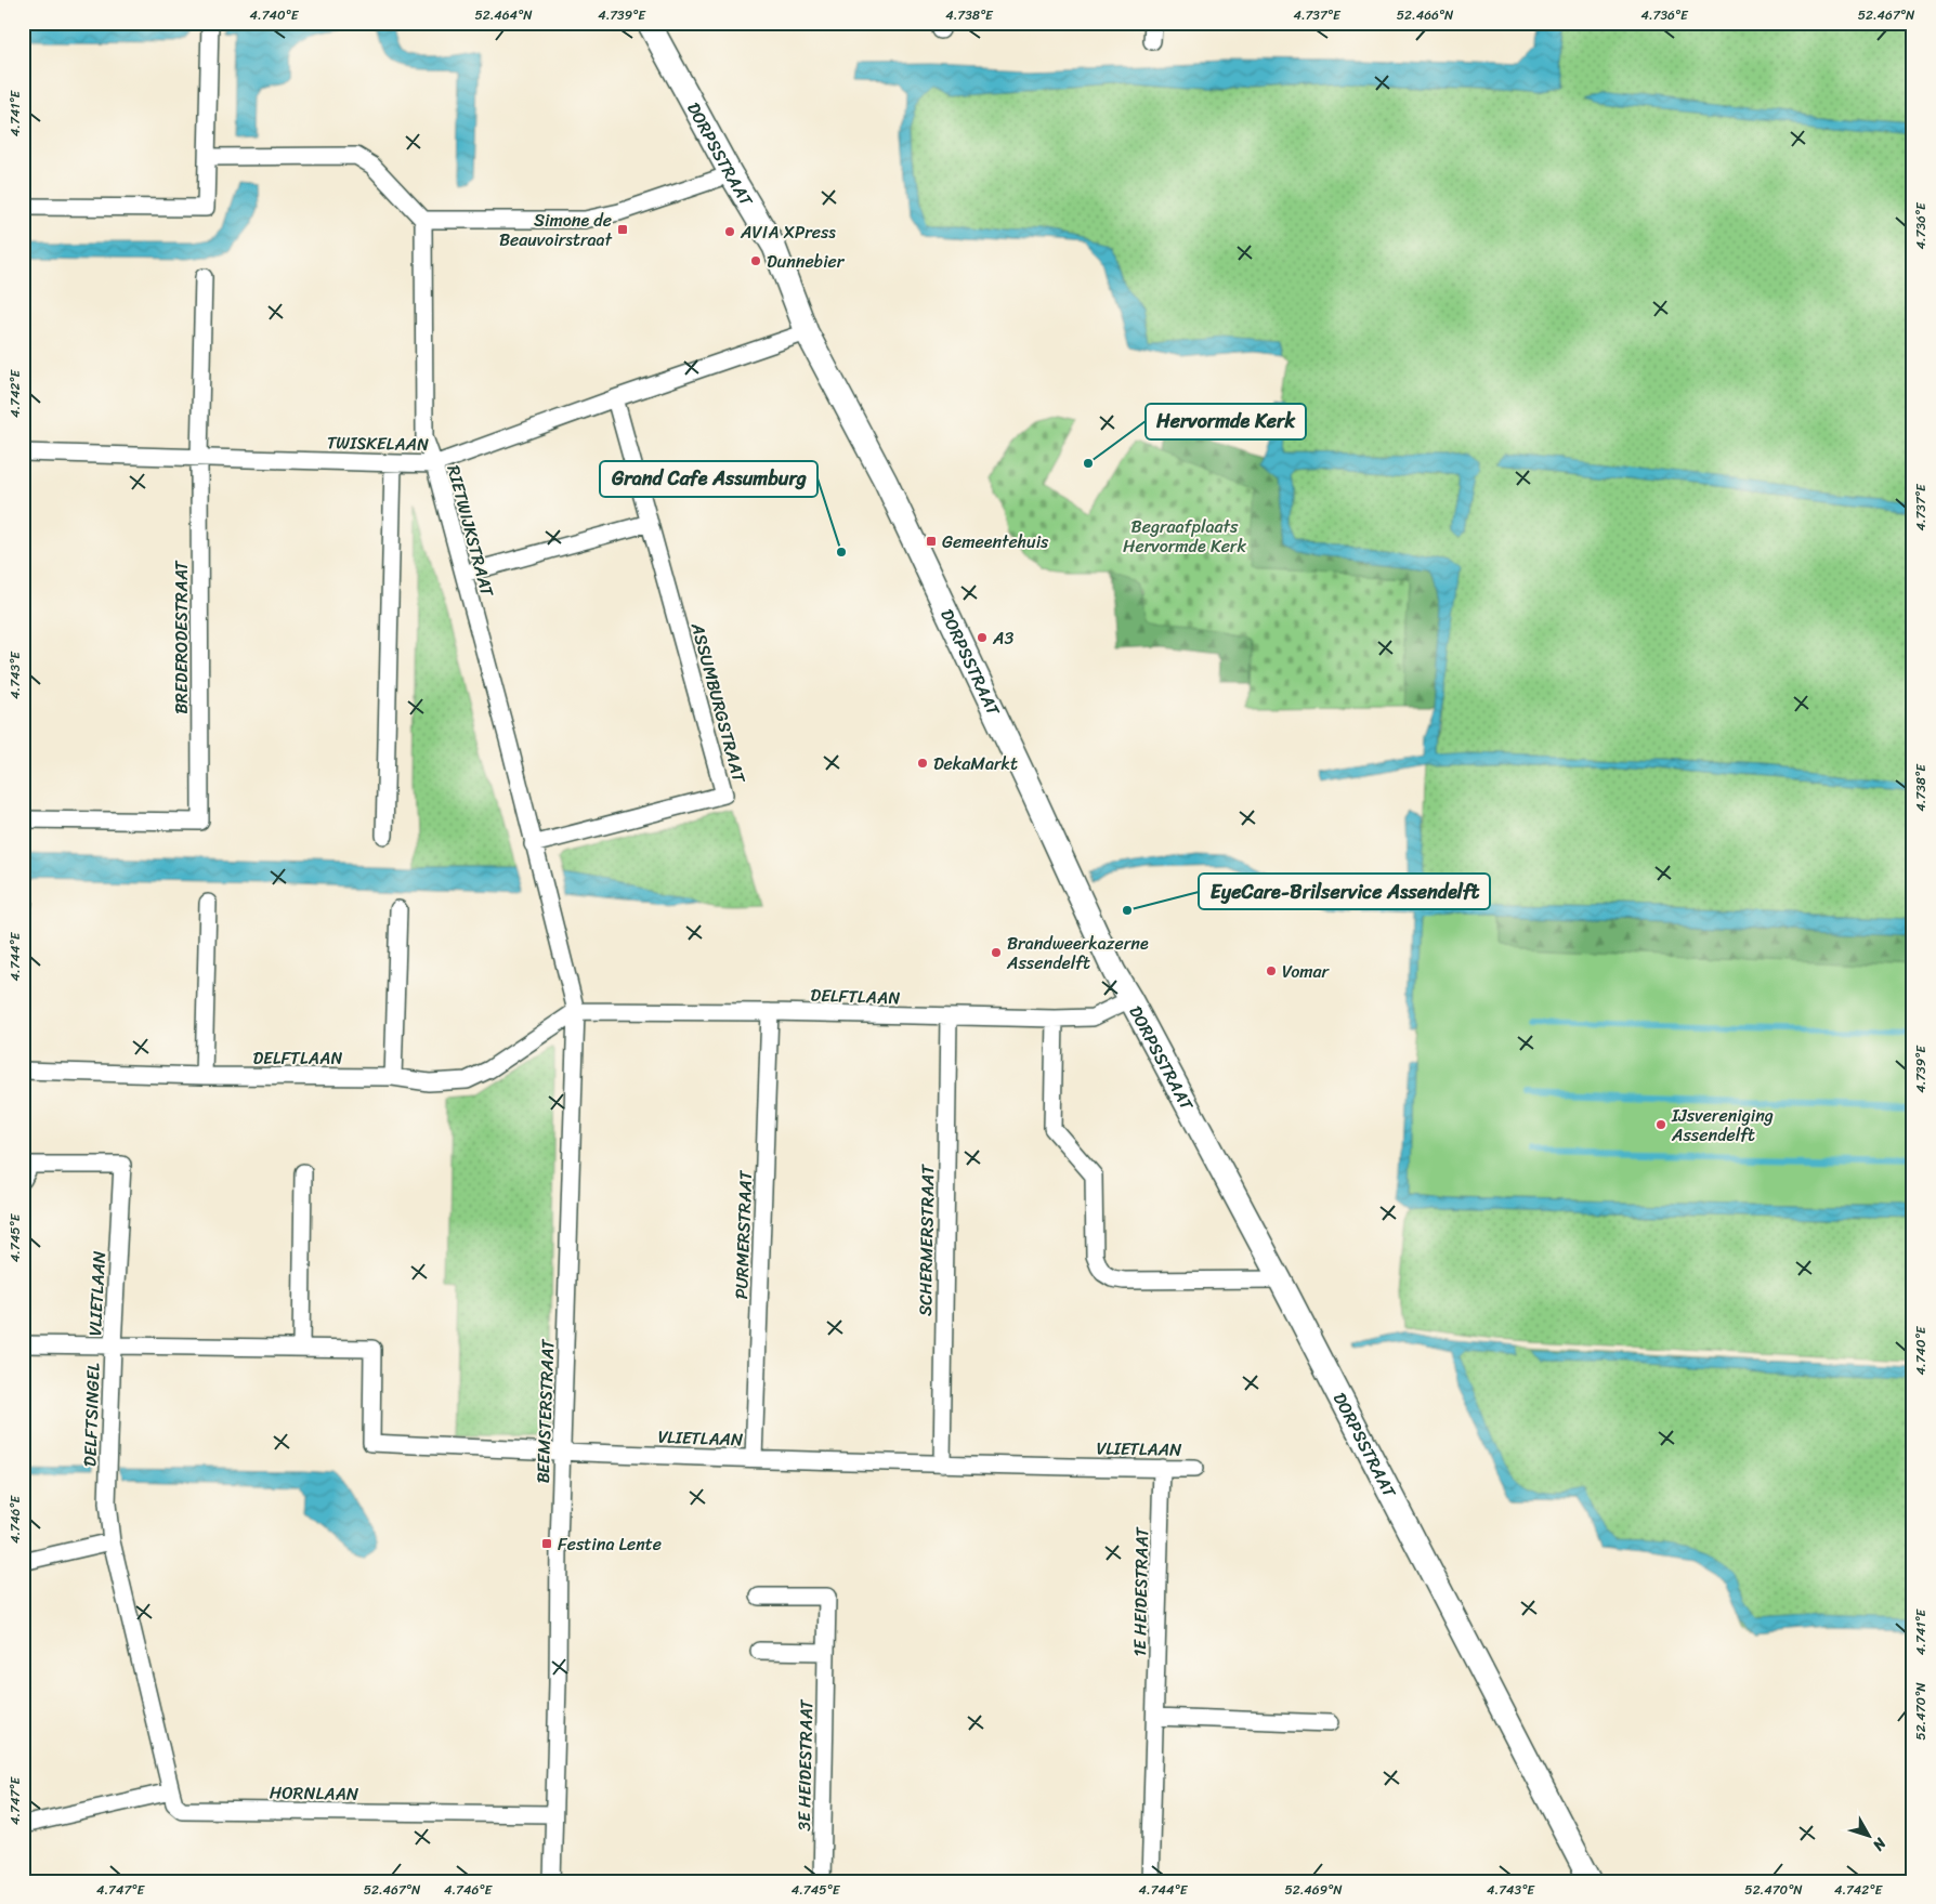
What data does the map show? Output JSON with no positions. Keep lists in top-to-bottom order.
{
  "streets": {
    "street": [
      "DORPSSTRAAT",
      "TWISKELAAN",
      "RIETWIJKSTRAAT",
      "BREDERODESTRAAT",
      "ASSUMBURGSTRAAT",
      "DELFTLAAN",
      "PURMERSTRAAT",
      "SCHERMERSTRAAT",
      "VLIETLAAN",
      "BEEMSTERSTRAAT",
      "DELFTSINGEL",
      "1E HEIDESTRAAT",
      "3E HEIDESTRAAT",
      "HORNLAAN"
    ]
  },
  "crossings": [
    ["DORPSSTRAAT", "TWISKELAAN"],
    ["DORPSSTRAAT", "DELFTLAAN"],
    ["TWISKELAAN", "RIETWIJKSTRAAT"],
    ["TWISKELAAN", "BREDERODESTRAAT"],
    ["TWISKELAAN", "ASSUMBURGSTRAAT"],
    ["RIETWIJKSTRAAT", "ASSUMBURGSTRAAT"],
    ["DELFTLAAN", "PURMERSTRAAT"],
    ["DELFTLAAN", "SCHERMERSTRAAT"],
    ["DELFTLAAN", "BEEMSTERSTRAAT"],
    ["PURMERSTRAAT", "VLIETLAAN"],
    ["SCHERMERSTRAAT", "VLIETLAAN"],
    ["VLIETLAAN", "BEEMSTERSTRAAT"],
    ["VLIETLAAN", "DELFTSINGEL"],
    ["VLIETLAAN", "1E HEIDESTRAAT"],
    ["BEEMSTERSTRAAT", "HORNLAAN"],
    ["DELFTSINGEL", "HORNLAAN"]
  ],
  "parks": ["Begraafplaats Hervormde Kerk"],
  "places": {
    "transit": ["Simone de Beauvoirstraat", "Gemeentehuis", "Festina Lente"],
    "other": [
      "AVIA XPress",
      "Dunnebier",
      "Hervormde Kerk",
      "Grand Cafe Assumburg",
      "A3",
      "DekaMarkt",
      "EyeCare-Brilservice Assendelft",
      "Brandweerkazerne Assendelft",
      "Vomar",
      "IJsvereniging Assendelft"
    ]
  },
  "north": "bottom right",
  "coordinates": [
    "4.740°E",
    "52.464°N",
    "4.739°E",
    "4.738°E",
    "4.737°E",
    "52.466°N",
    "4.736°E",
    "52.467°N",
    "4.741°E",
    "4.742°E",
    "4.743°E",
    "4.744°E",
    "4.745°E",
    "4.746°E",
    "52.470°N",
    "4.747°E",
    "52.469°N"
  ]
}
